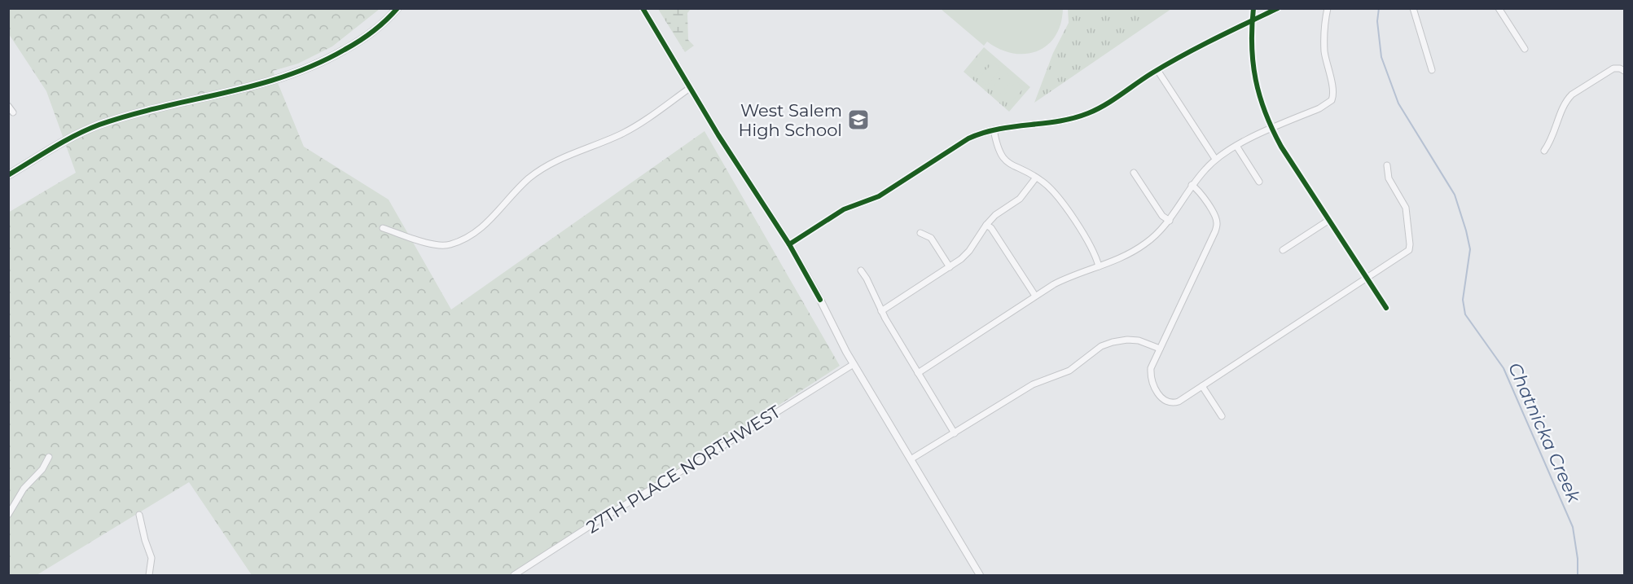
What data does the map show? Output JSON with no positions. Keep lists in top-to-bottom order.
{
  "streets": {
    "street": ["27TH PLACE NORTHWEST"]
  },
  "water": ["Chatnicka Creek"],
  "places": {
    "school or university": ["West Salem High School"]
  }
}
